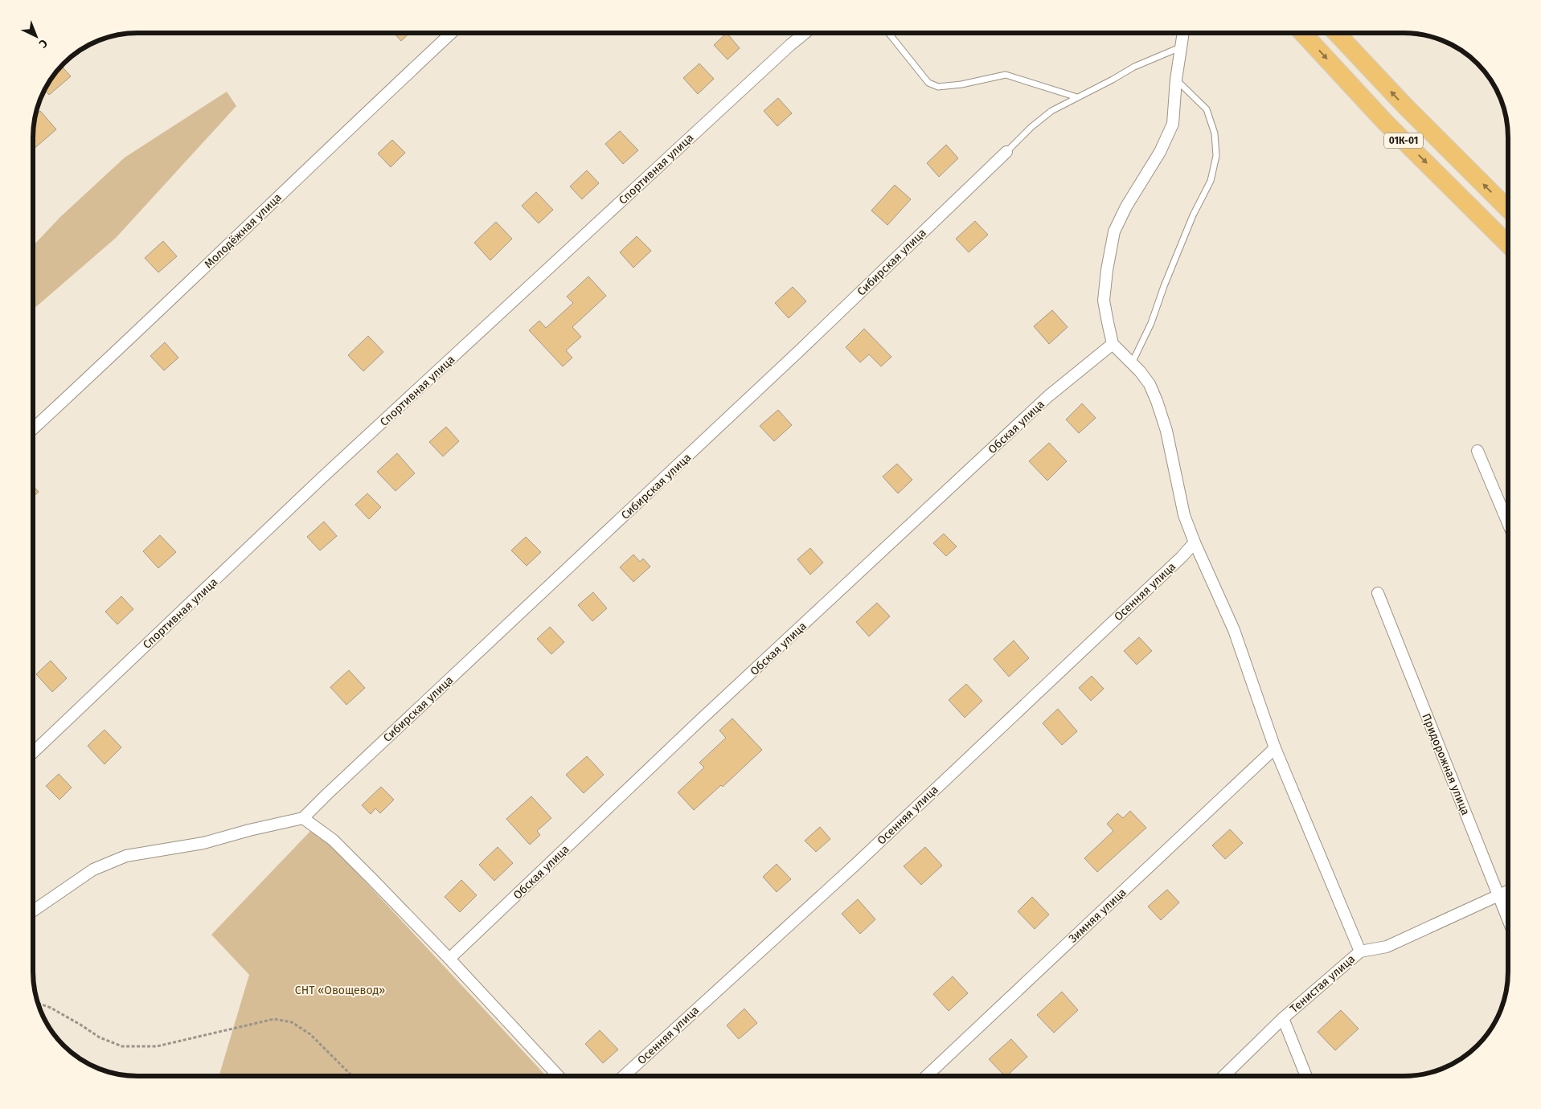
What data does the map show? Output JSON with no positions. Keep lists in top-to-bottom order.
{
  "streets": {
    "highway": ["01К-01"],
    "street": [
      "Спортивная улица",
      "Молодёжная улица",
      "Сибирская улица",
      "Обская улица",
      "Осенняя улица",
      "Придорожная улица",
      "Зимняя улица",
      "Тенистая улица"
    ]
  },
  "crossings": [
    ["Придорожная улица", "Тенистая улица"]
  ],
  "parks": ["СНТ «Овощевод»"],
  "north": "bottom right"
}
